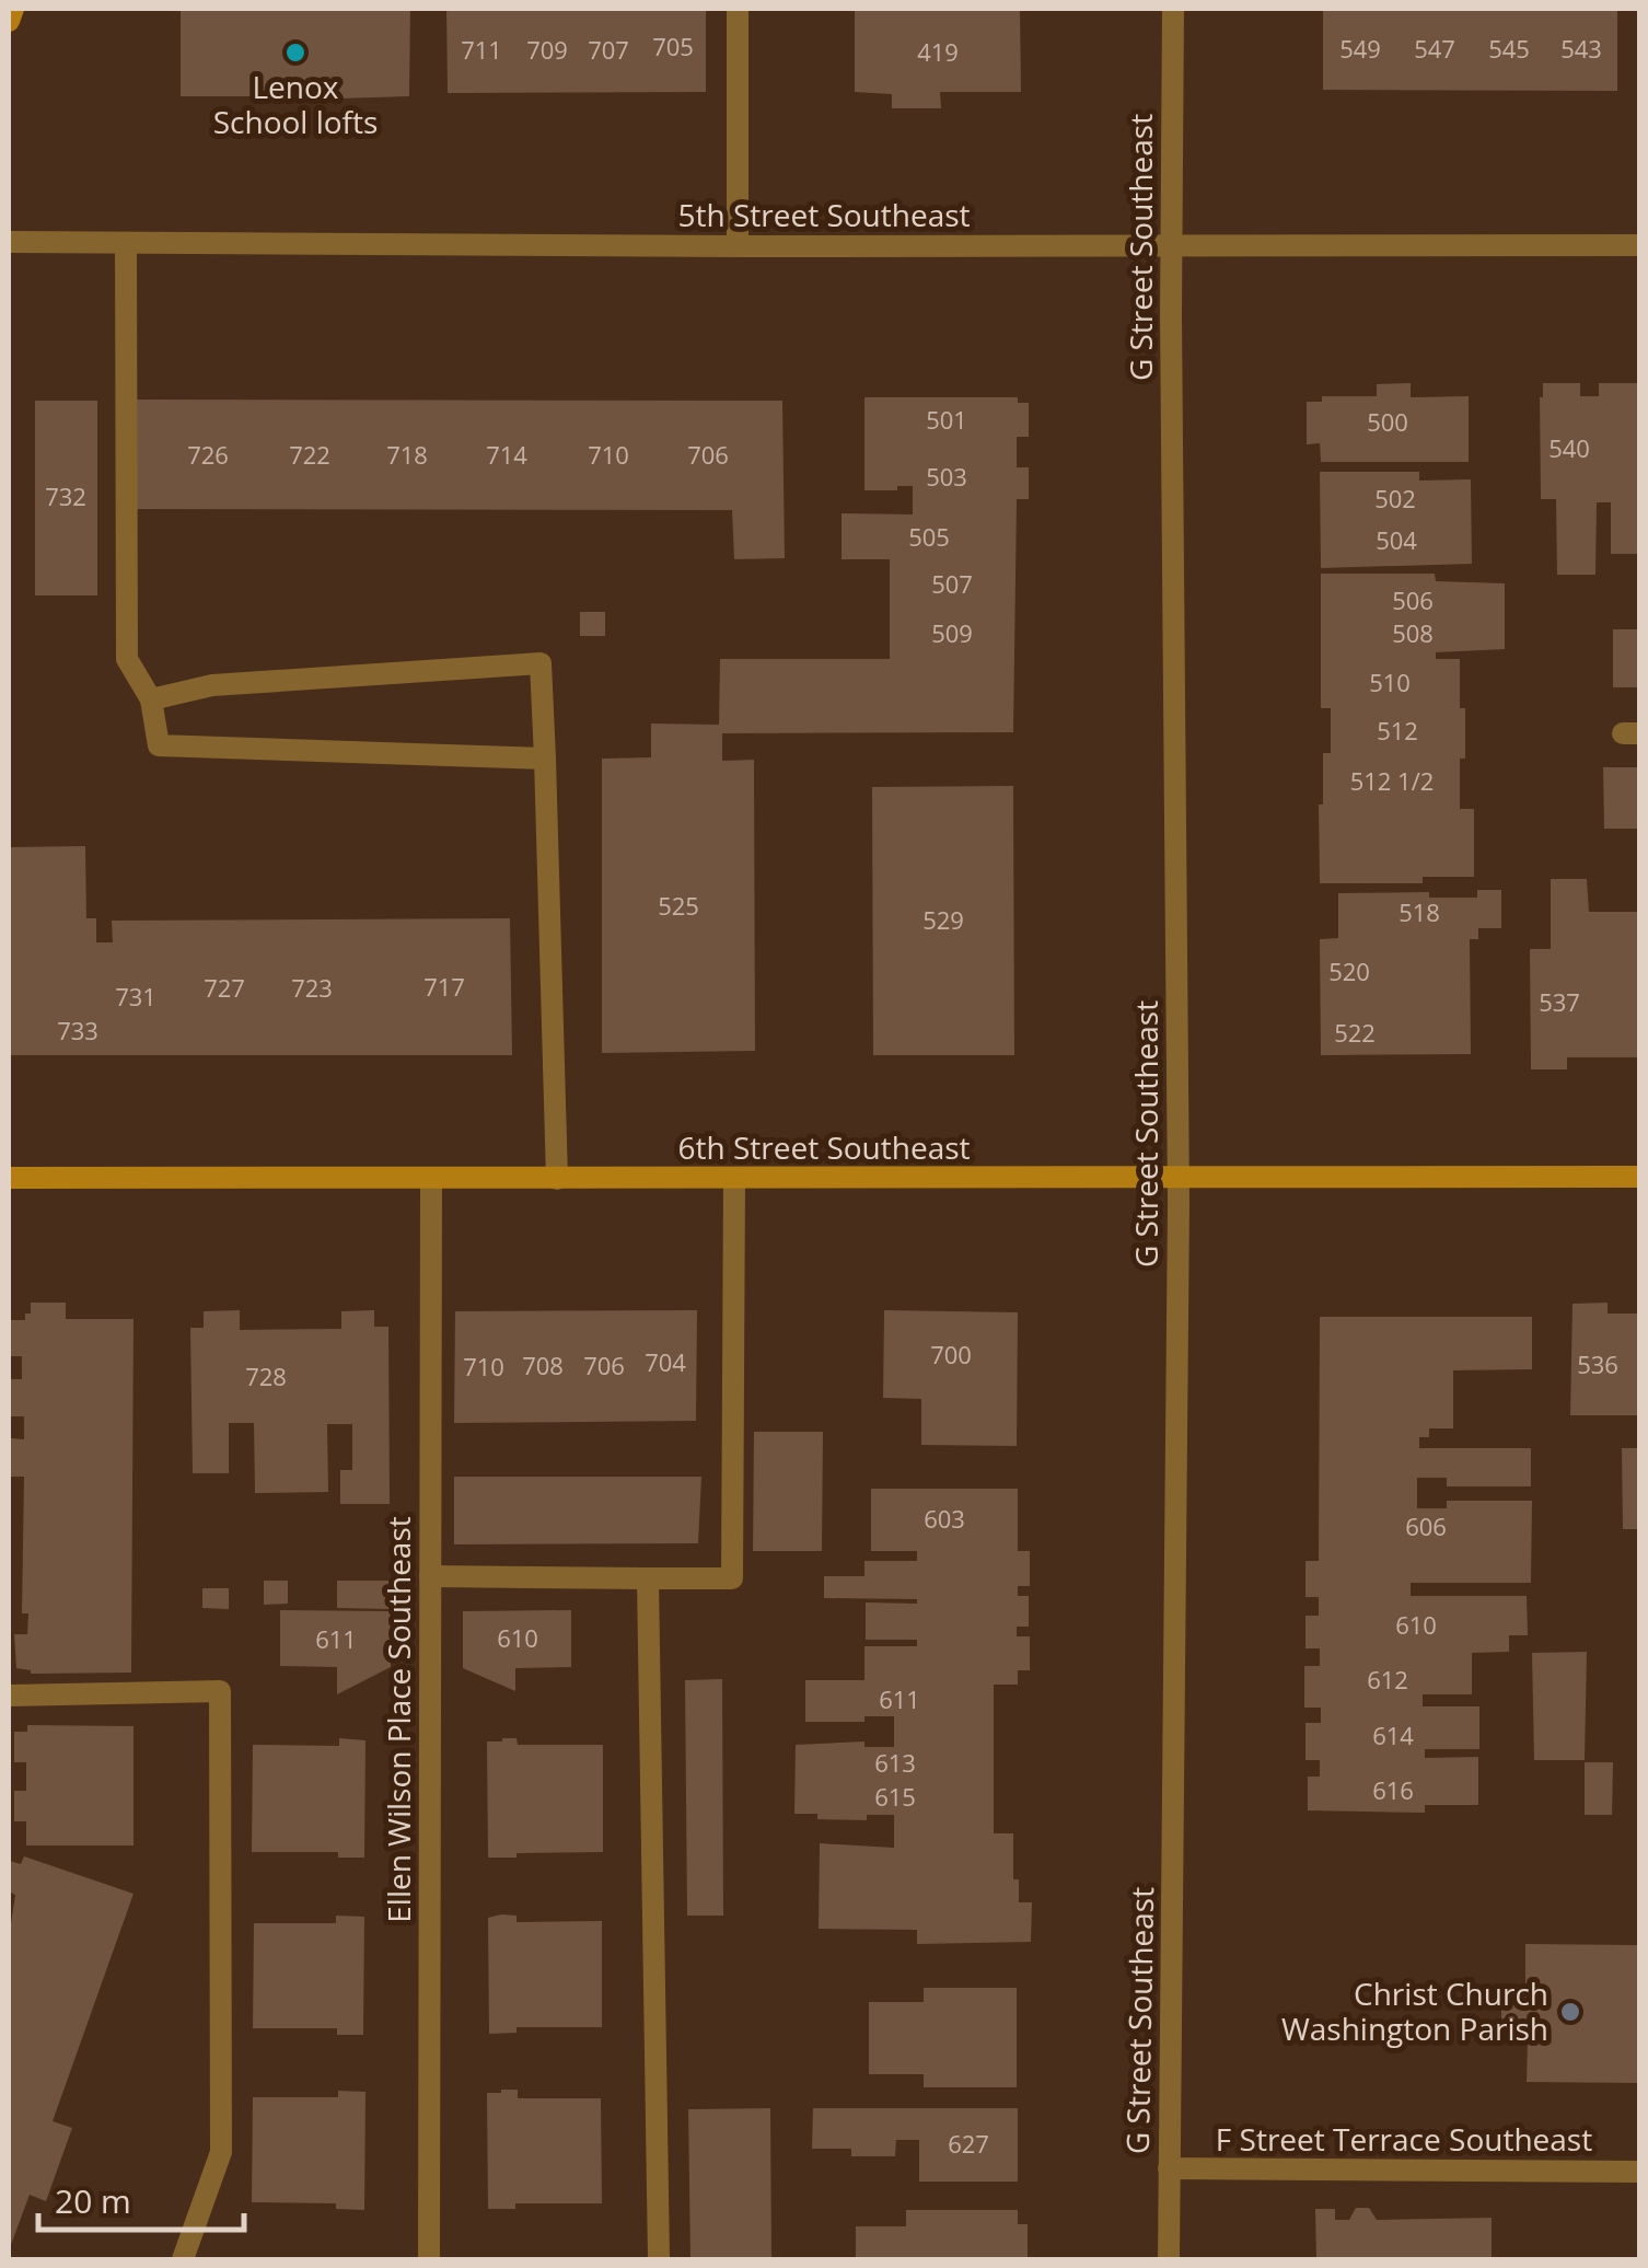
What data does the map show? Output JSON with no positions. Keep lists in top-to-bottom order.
{
  "streets": {
    "street": [
      "5th Street Southeast",
      "G Street Southeast",
      "6th Street Southeast",
      "Ellen Wilson Place Southeast",
      "F Street Terrace Southeast"
    ]
  },
  "crossings": [
    ["5th Street Southeast", "G Street Southeast"],
    ["G Street Southeast", "6th Street Southeast"],
    ["G Street Southeast", "F Street Terrace Southeast"],
    ["6th Street Southeast", "Ellen Wilson Place Southeast"]
  ],
  "places": ["Lenox School lofts", "Christ Church Washington Parish"],
  "house_numbers": [
    "705",
    "549",
    "547",
    "545",
    "543",
    "711",
    "709",
    "707",
    "419",
    "501",
    "500",
    "540",
    "726",
    "722",
    "718",
    "714",
    "710",
    "706",
    "503",
    "732",
    "502",
    "505",
    "504",
    "507",
    "506",
    "509",
    "508",
    "510",
    "512",
    "512 1/2",
    "525",
    "518",
    "529",
    "520",
    "717",
    "727",
    "723",
    "731",
    "537",
    "733",
    "522",
    "700",
    "704",
    "536",
    "708",
    "706",
    "710",
    "728",
    "603",
    "606",
    "610",
    "610",
    "611",
    "612",
    "611",
    "614",
    "613",
    "616",
    "615",
    "627"
  ],
  "scale_bar": "20 m"
}
